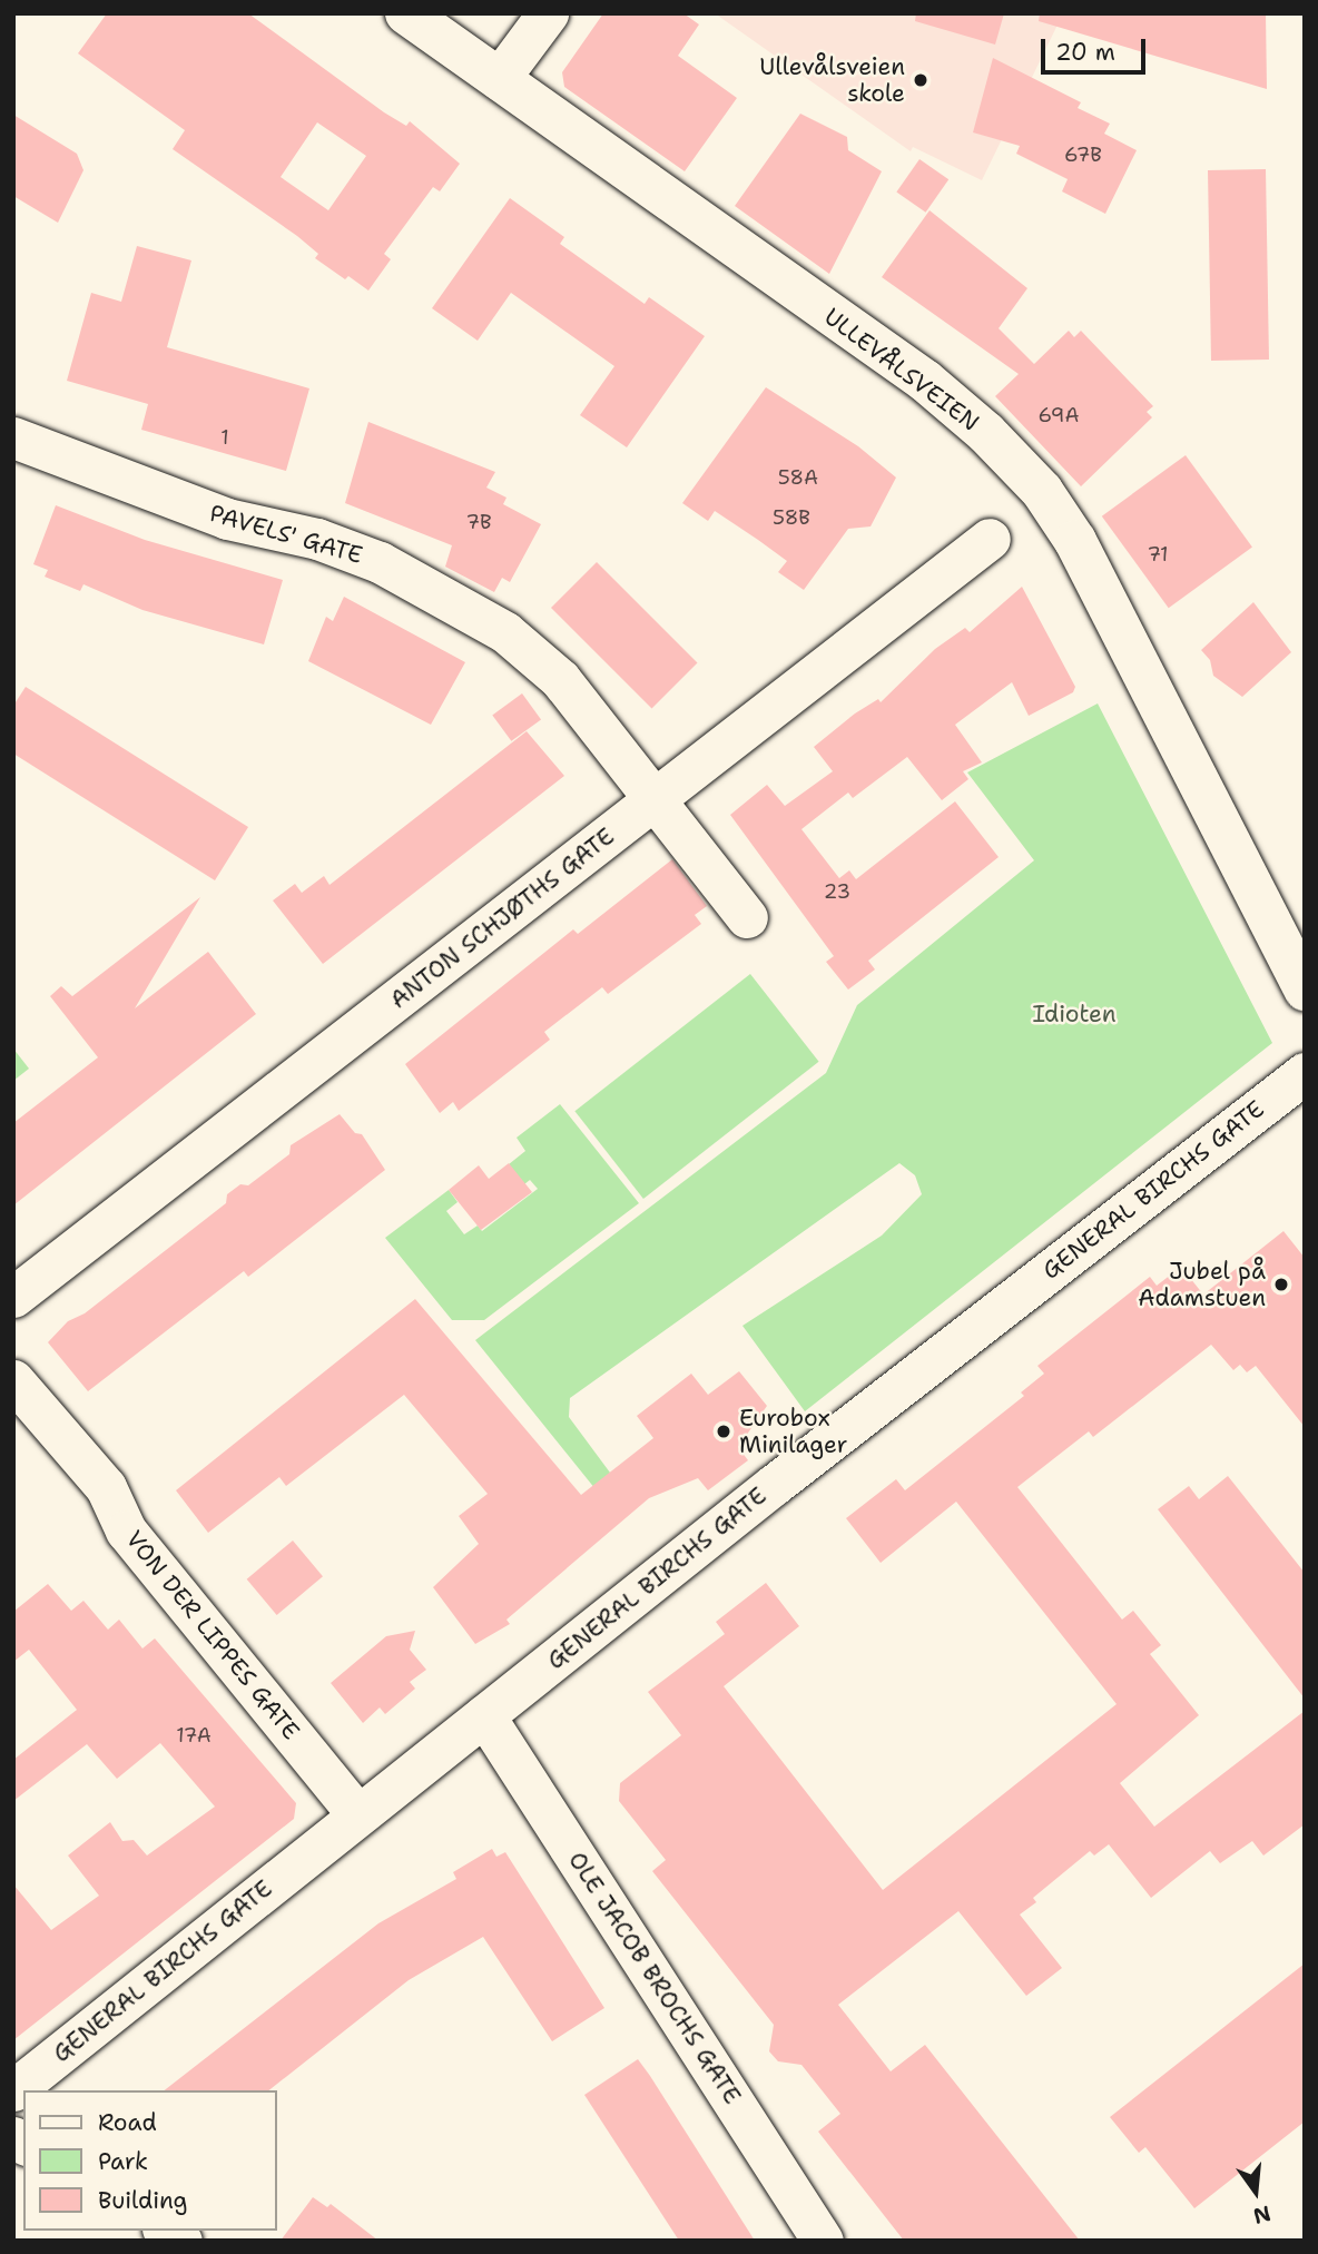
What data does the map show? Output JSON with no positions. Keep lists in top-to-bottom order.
{
  "streets": {
    "street": [
      "ULLEVÅLSVEIEN",
      "PAVELS' GATE",
      "ANTON SCHJØTHS GATE",
      "GENERAL BIRCHS GATE",
      "VON DER LIPPES GATE",
      "OLE JACOB BROCHS GATE"
    ]
  },
  "crossings": [
    ["PAVELS' GATE", "ANTON SCHJØTHS GATE"],
    ["GENERAL BIRCHS GATE", "VON DER LIPPES GATE"],
    ["GENERAL BIRCHS GATE", "OLE JACOB BROCHS GATE"]
  ],
  "parks": ["Idioten"],
  "places": ["Ullevålsveien skole", "Jubel på Adamstuen", "Eurobox Minilager"],
  "house_numbers": [
    "67B",
    "69A",
    "1",
    "58A",
    "58B",
    "7B",
    "71",
    "23",
    "17A"
  ],
  "legend": ["Road", "Park", "Building"],
  "scale_bar": "20 m",
  "north": "bottom"
}
